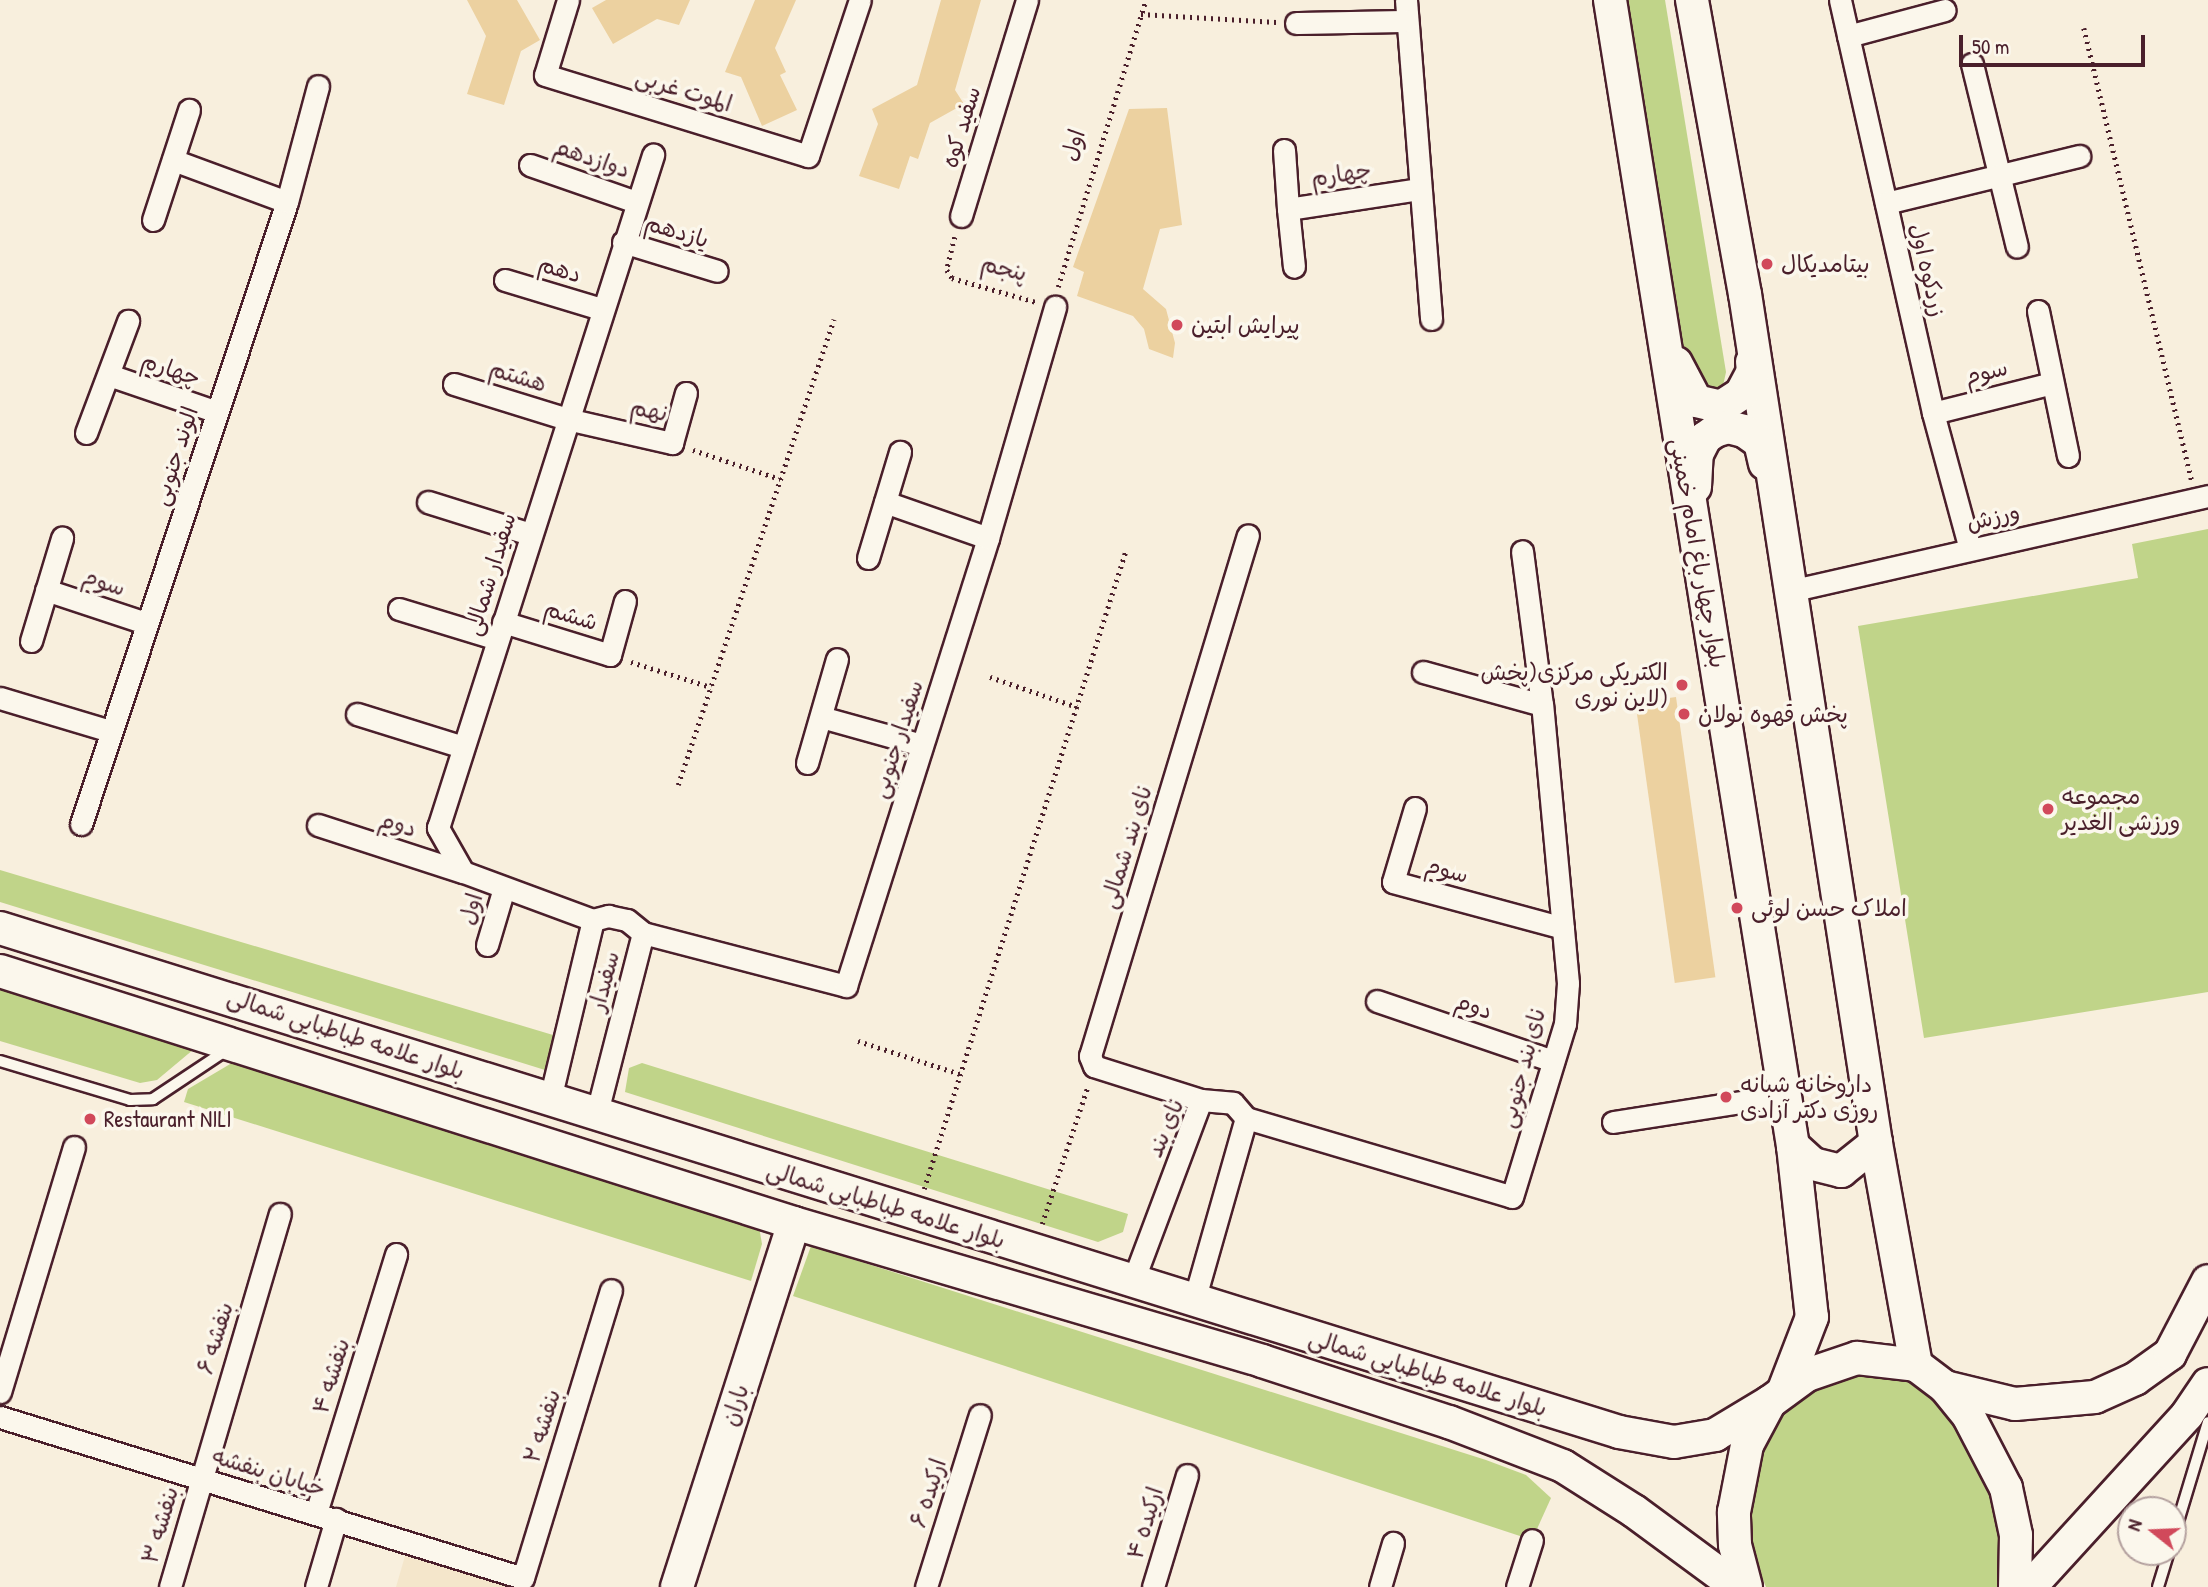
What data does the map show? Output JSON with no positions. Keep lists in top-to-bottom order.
{
  "streets": {
    "main road": ["بلوار چهار باغ امام خمینی", "بلوار علامه طباطبایی شمالی", "باران"],
    "street": [
      "الموت غربی",
      "سفید کوه",
      "اول",
      "دوازدهم",
      "چهارم",
      "یازدهم",
      "دهم",
      "زردکوه اول",
      "سوم",
      "هشتم",
      "نهم",
      "الوند جنوبی",
      "ورزش",
      "سفیدار شمالی",
      "ششم",
      "سفیدار جنوبی",
      "دوم",
      "نای بند شمالی",
      "سفیدار",
      "نای بند جنوبی",
      "نای بند",
      "بنفشه ۶",
      "بنفشه ۴",
      "بنفشه ۲",
      "خیابان بنفشه",
      "ارکیده ۶",
      "ارکیده ۴",
      "بنفشه ۳"
    ],
    "path": ["پنجم"]
  },
  "crossings": [
    ["سفید کوه", "پنجم"],
    ["اول", "پنجم"],
    ["اول", "سفیدار جنوبی"],
    ["دوازدهم", "سفیدار شمالی"],
    ["چهارم", "الوند جنوبی"],
    ["یازدهم", "سفیدار شمالی"],
    ["پنجم", "سفیدار جنوبی"],
    ["دهم", "سفیدار شمالی"],
    ["زردکوه اول", "سوم"],
    ["زردکوه اول", "ورزش"],
    ["سوم", "الوند جنوبی"],
    ["سوم", "نای بند جنوبی"],
    ["هشتم", "نهم"],
    ["هشتم", "سفیدار شمالی"],
    ["نهم", "سفیدار شمالی"],
    ["بلوار چهار باغ امام خمینی", "بلوار علامه طباطبایی شمالی"],
    ["سفیدار شمالی", "ششم"],
    ["سفیدار شمالی", "دوم"],
    ["سفیدار جنوبی", "سفیدار"],
    ["دوم", "نای بند جنوبی"],
    ["سفیدار", "بلوار علامه طباطبایی شمالی"],
    ["بلوار علامه طباطبایی شمالی", "نای بند"],
    ["بلوار علامه طباطبایی شمالی", "باران"],
    ["نای بند جنوبی", "نای بند"],
    ["بنفشه ۶", "خیابان بنفشه"],
    ["بنفشه ۶", "بنفشه ۳"],
    ["بنفشه ۴", "خیابان بنفشه"],
    ["بنفشه ۲", "خیابان بنفشه"],
    ["خیابان بنفشه", "بنفشه ۳"]
  ],
  "places": [
    "بیتامدیکال",
    "پیرایش ابتین",
    "الکتریکی مرکزی(پخش لاین نوری)",
    "پخش قهوه نولان",
    "مجموعه ورزشی الغدیر",
    "املاک حسن لوئی",
    "داروخانه شبانه روزی دکتر آزادی",
    "Restaurant NILI"
  ],
  "scale_bar": "50 m",
  "north": "left"
}
